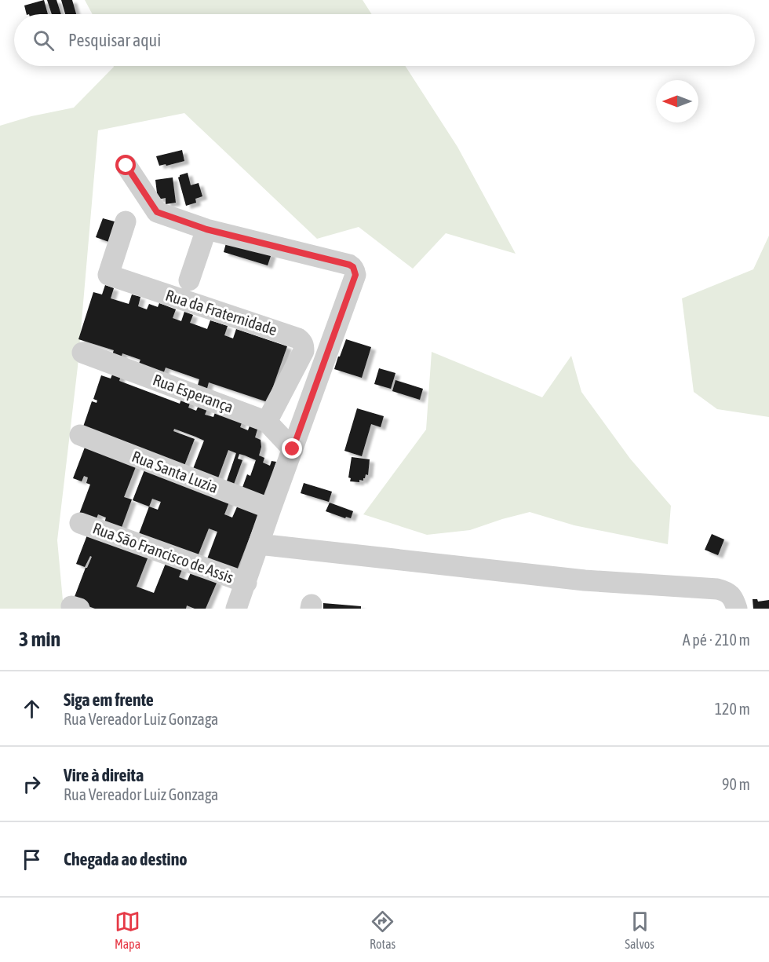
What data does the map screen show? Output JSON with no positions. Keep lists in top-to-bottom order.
{
  "streets": {
    "street": [
      "Rua da Fraternidade",
      "Rua Esperança",
      "Rua Santa Luzia",
      "Rua São Francisco de Assis"
    ]
  },
  "crossings": [
    ["Rua da Fraternidade", "Rua Esperança"]
  ],
  "north": "left",
  "page": {
    "search": "Pesquisar aqui",
    "heading": ["3 min", "A pé · 210 m"],
    "list": [
      ["Siga em frente", "Rua Vereador Luiz Gonzaga", "120 m"],
      ["Vire à direita", "Rua Vereador Luiz Gonzaga", "90 m"],
      "Chegada ao destino"
    ],
    "nav": ["Mapa", "Rotas", "Salvos"]
  }
}
